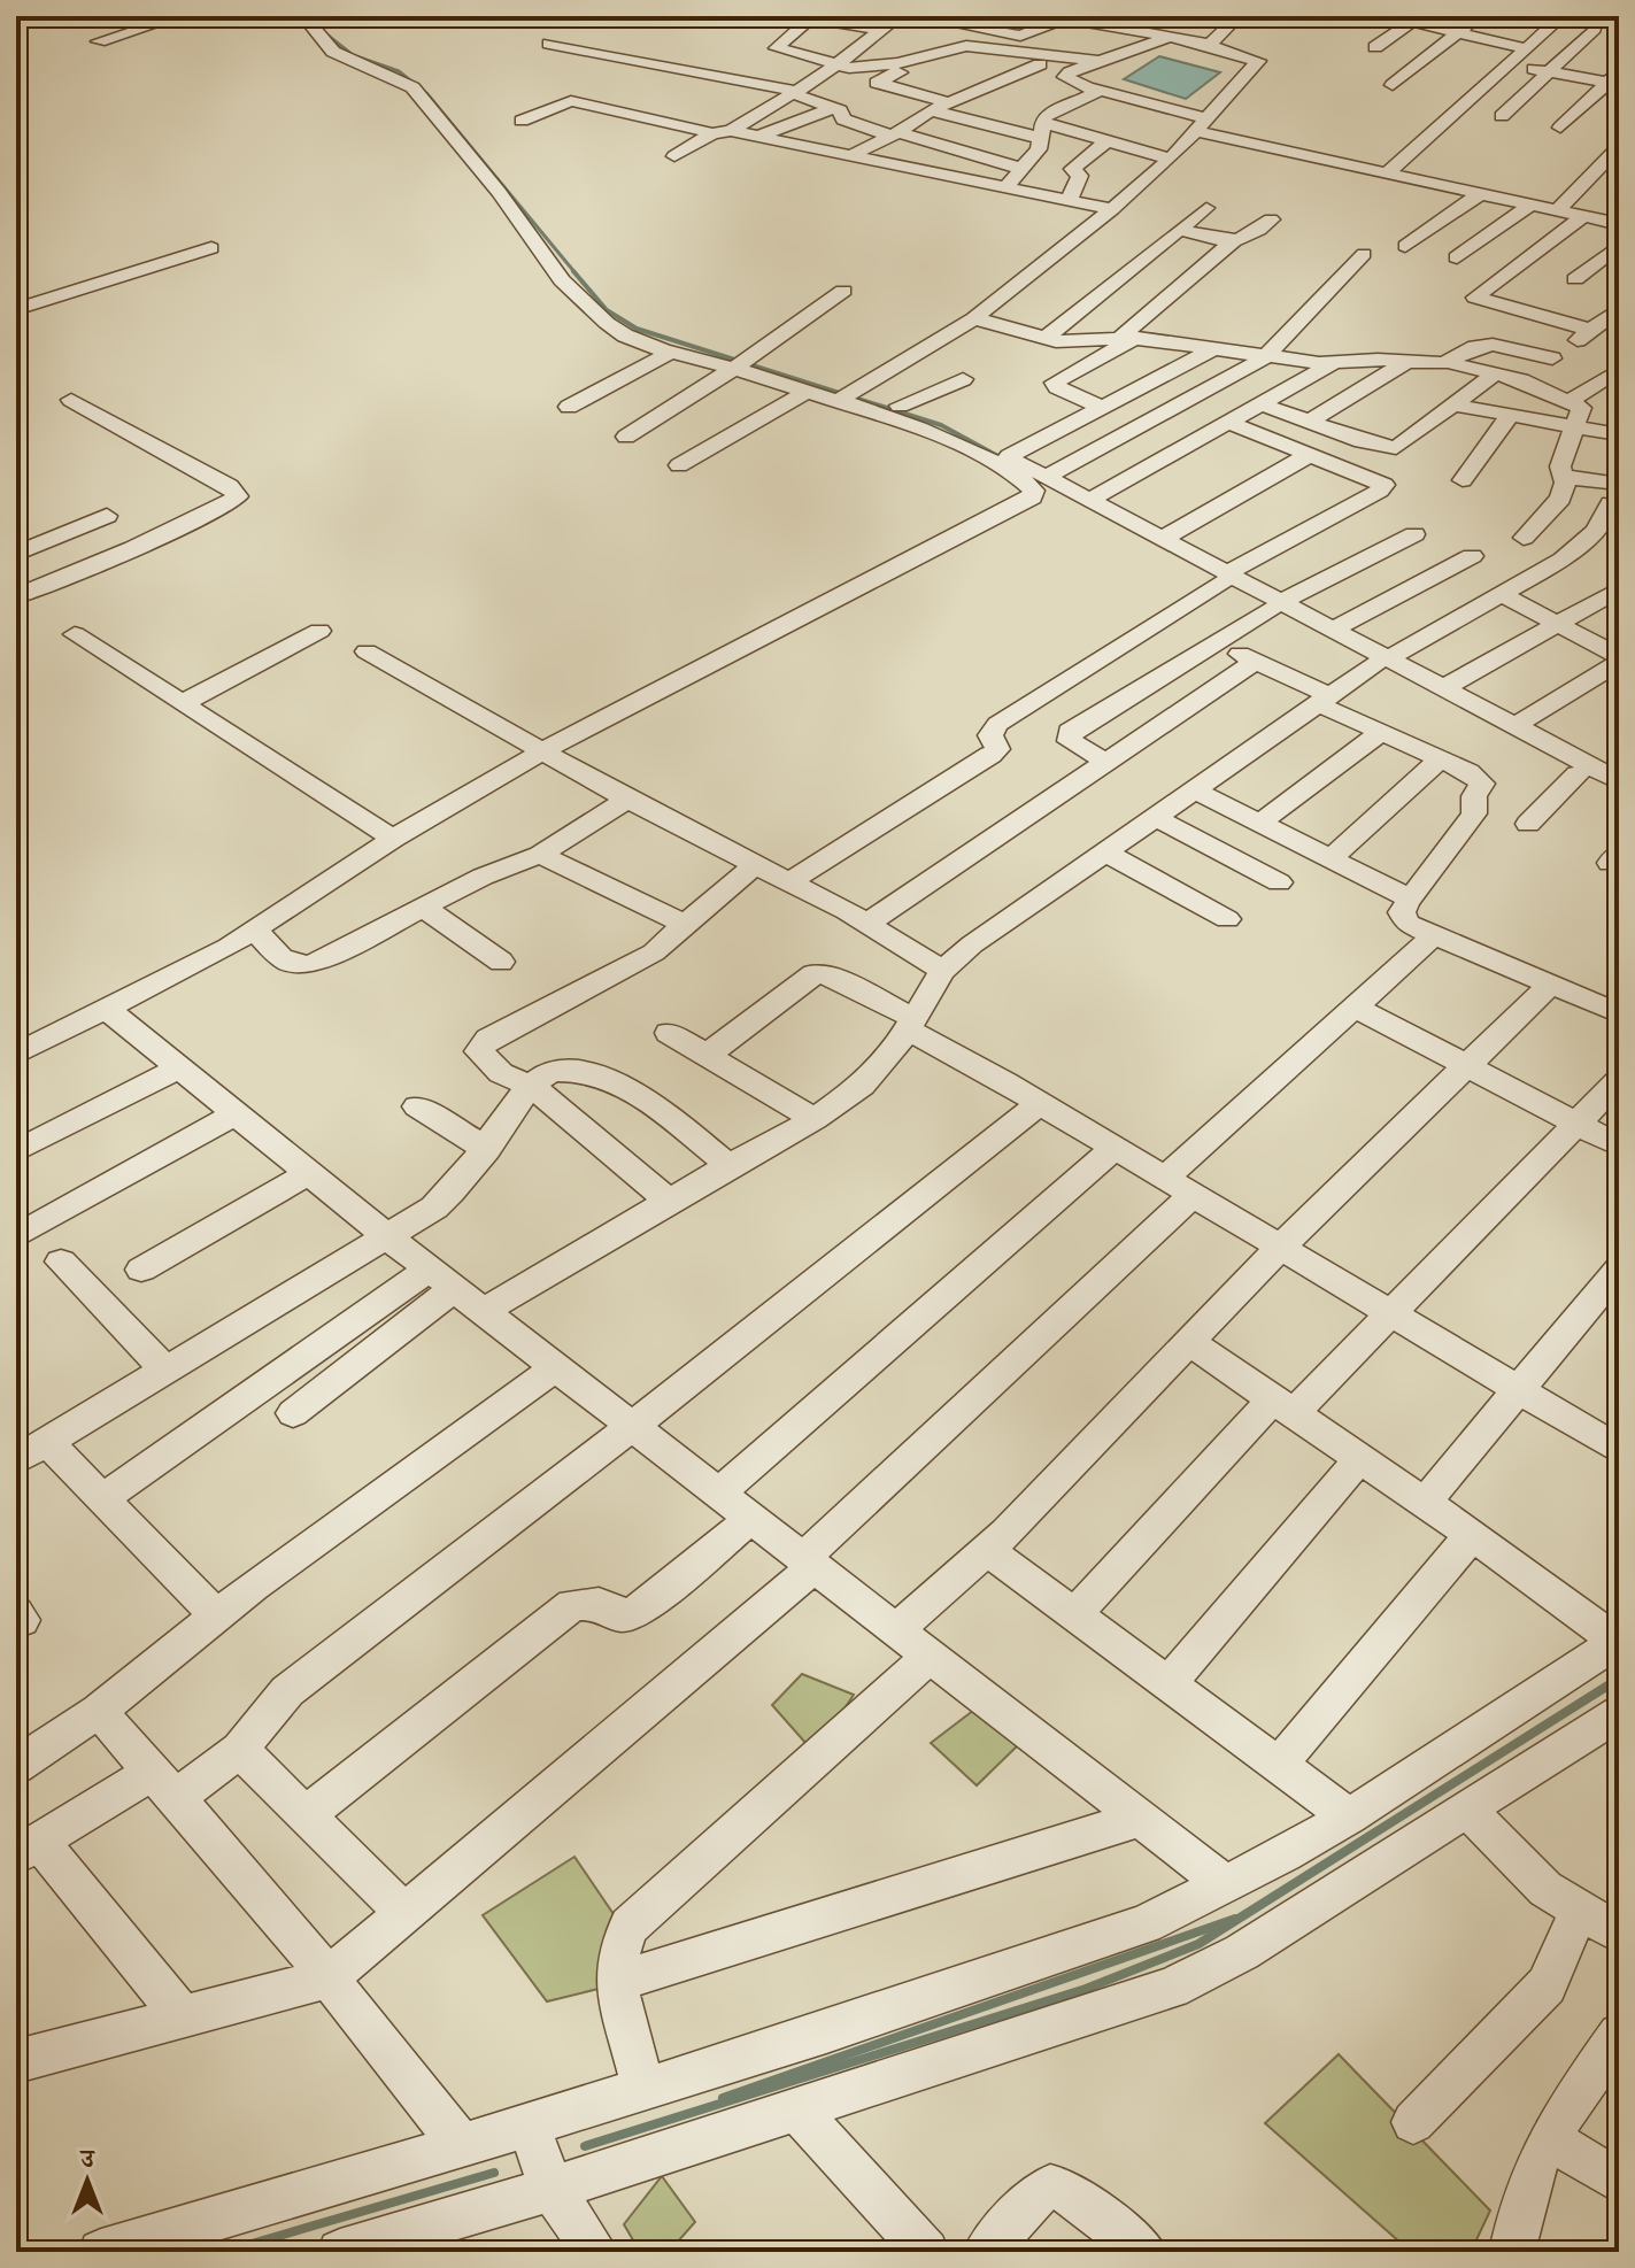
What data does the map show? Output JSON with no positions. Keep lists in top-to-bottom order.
{
  "north": "top"
}
